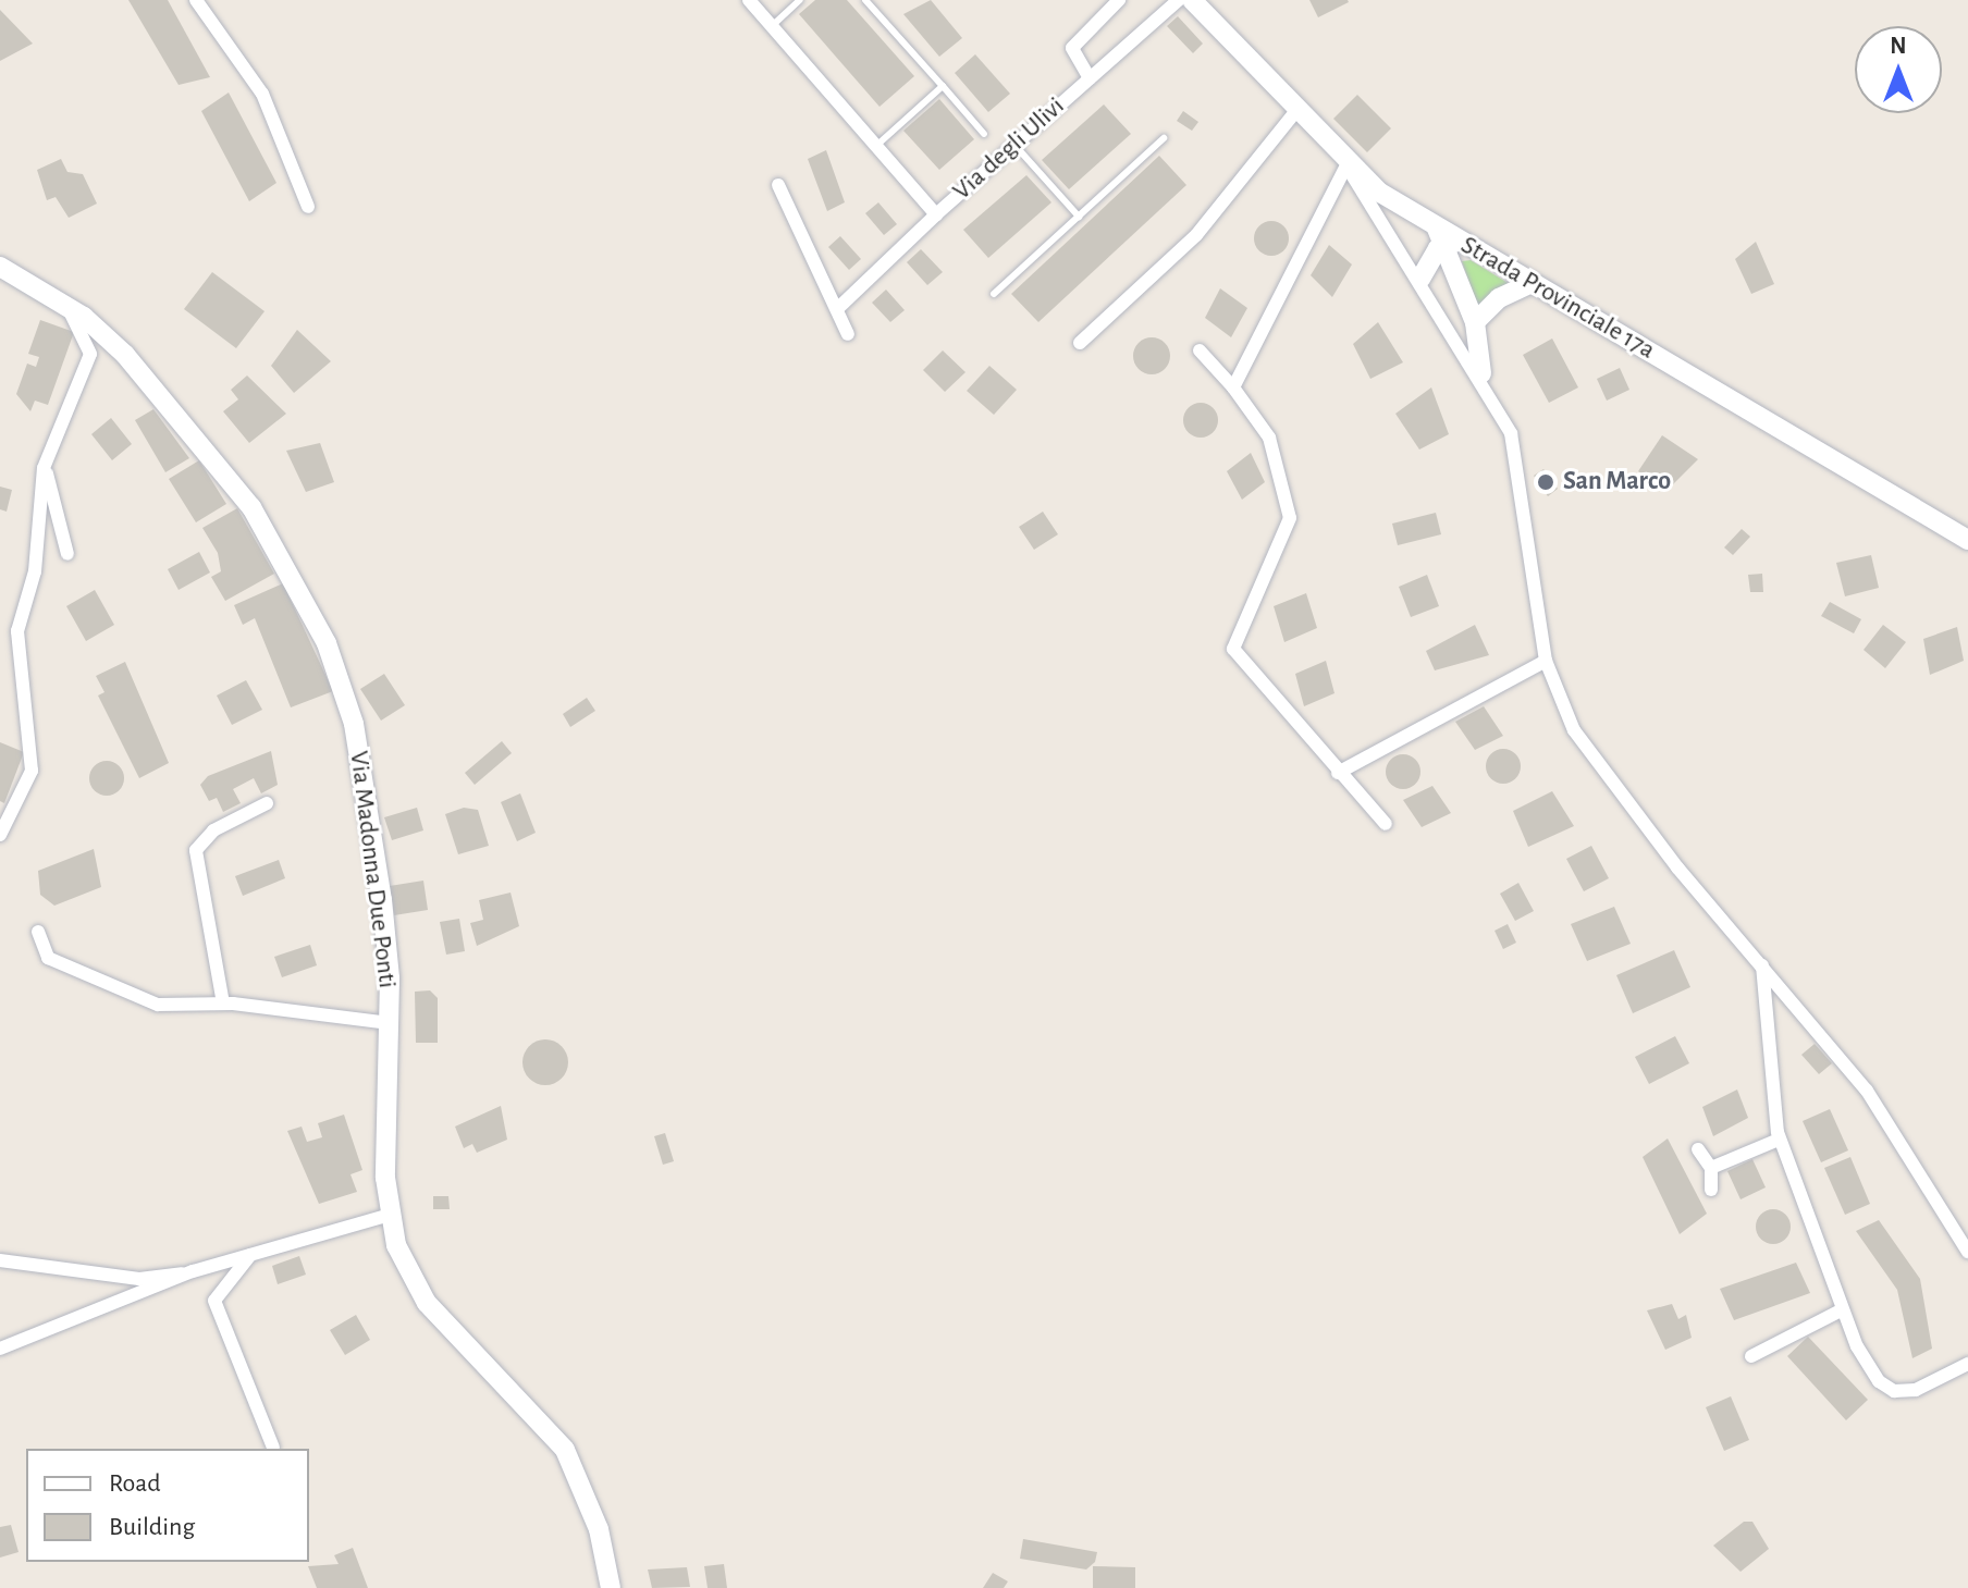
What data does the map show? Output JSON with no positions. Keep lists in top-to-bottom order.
{
  "streets": {
    "main road": ["Strada Provinciale 17a", "Via Madonna Due Ponti"],
    "street": ["Via degli Ulivi"]
  },
  "places": ["San Marco"],
  "legend": ["Road", "Building"],
  "north": "top"
}
